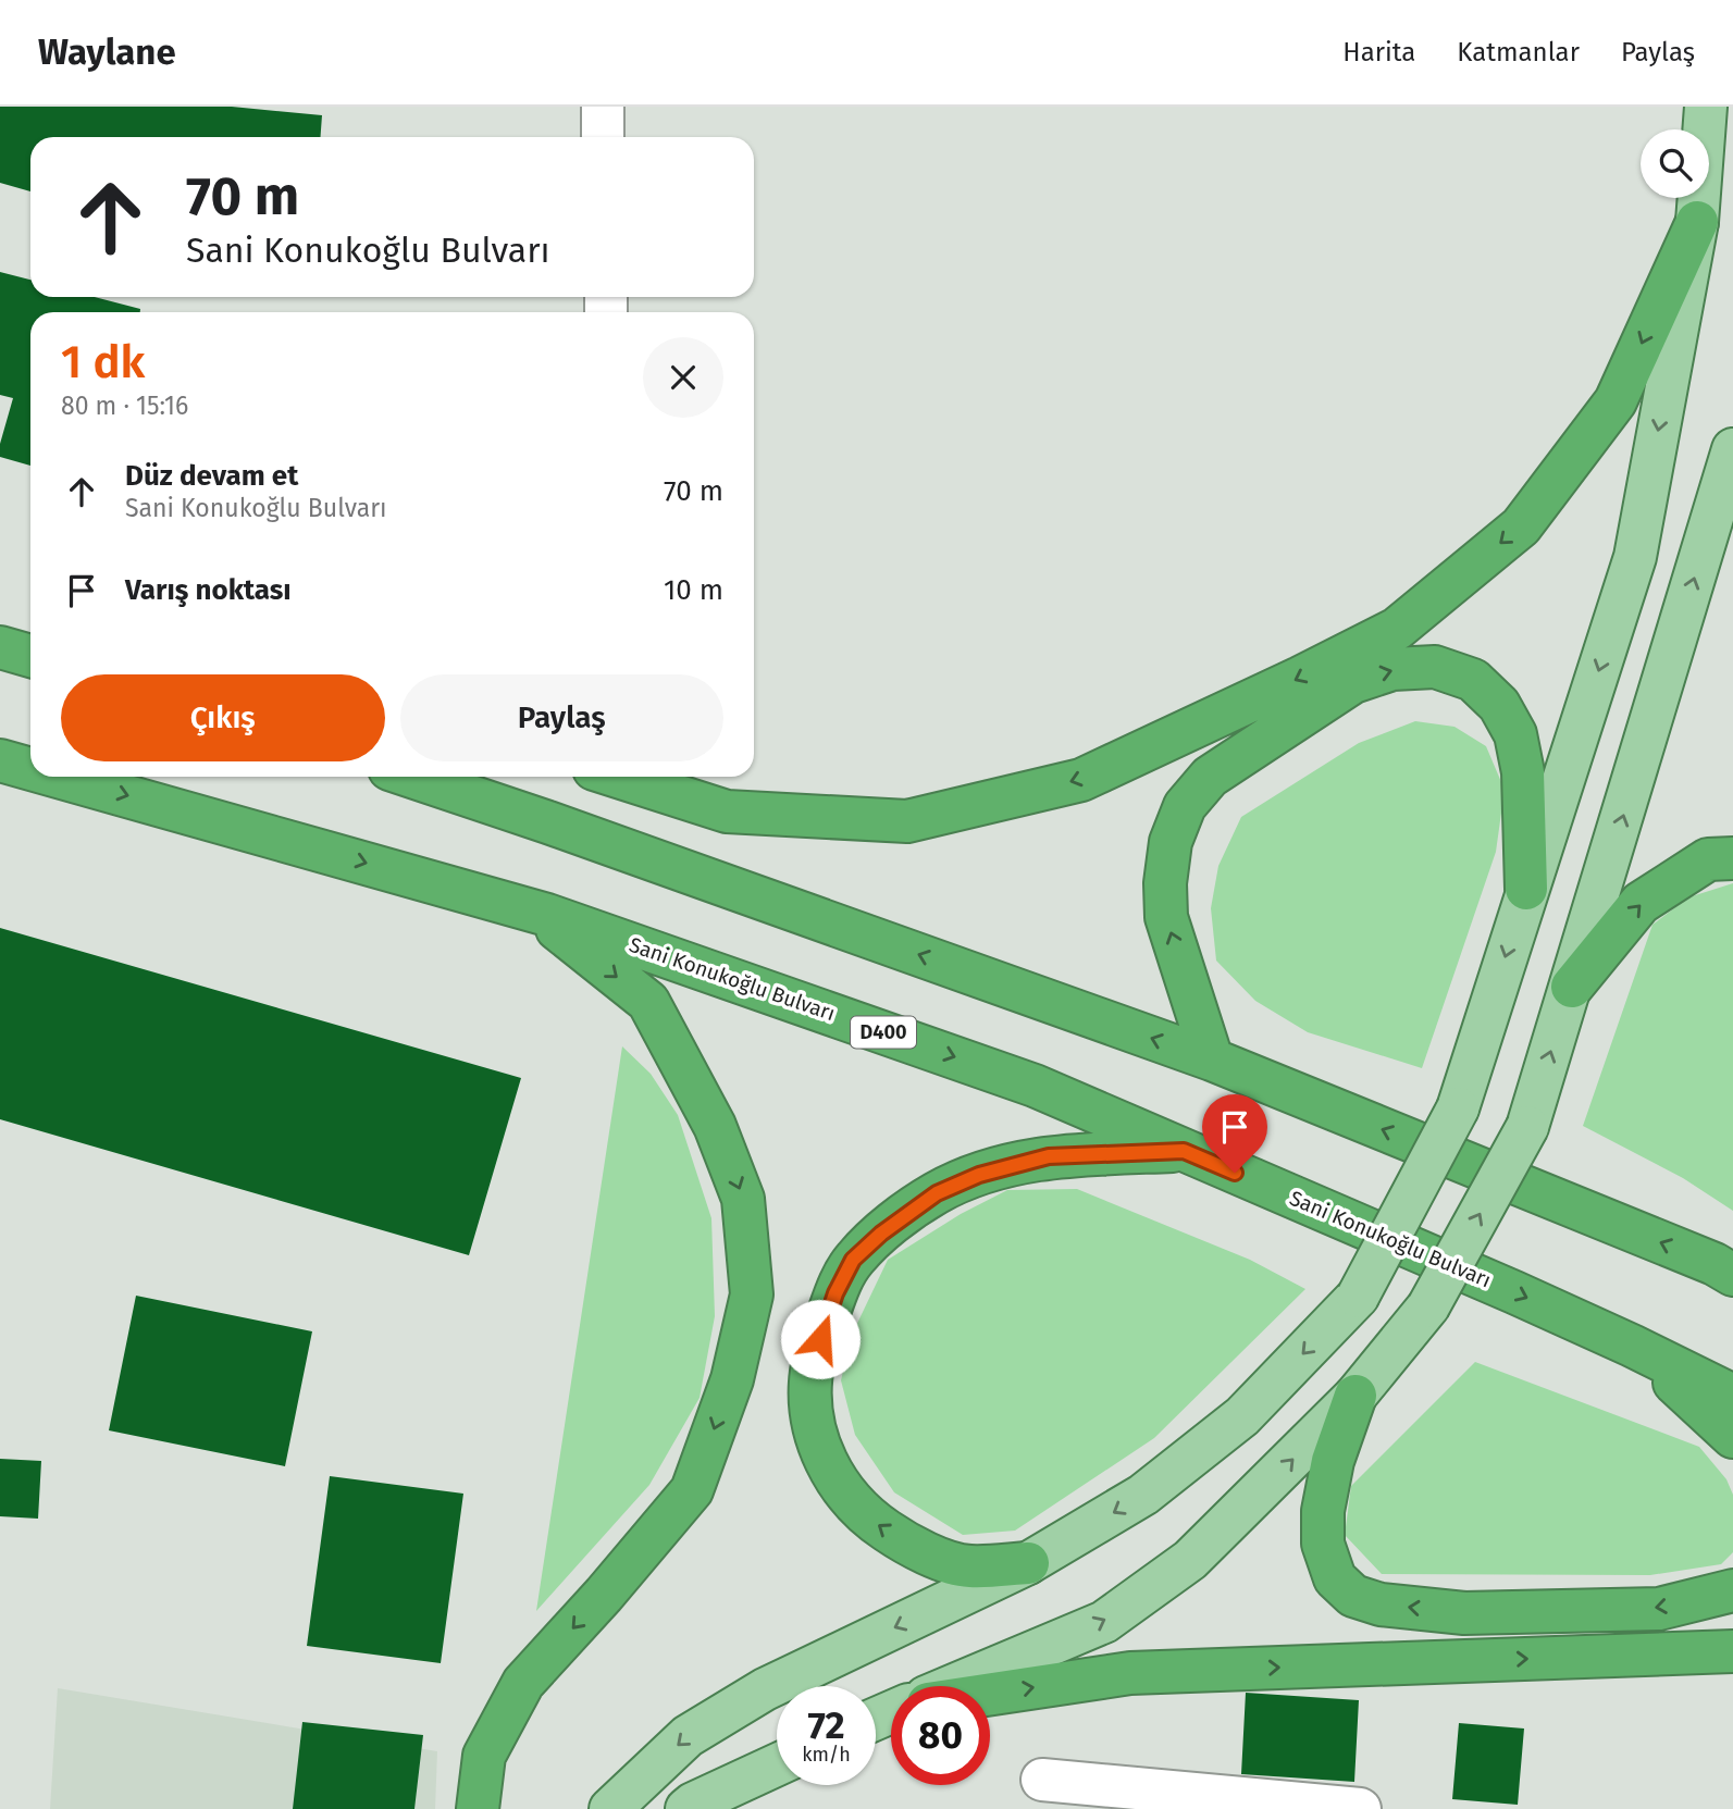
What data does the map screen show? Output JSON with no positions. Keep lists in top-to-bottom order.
{
  "streets": {
    "highway": ["Sani Konukoğlu Bulvarı", "D400"]
  },
  "page": {
    "header": "Waylane",
    "nav": ["Harita", "Katmanlar", "Paylaş"],
    "turn": ["70 m", "Sani Konukoğlu Bulvarı"],
    "heading": ["1 dk", "80 m · 15:16"],
    "list": [
      {
        "name": "Düz devam et",
        "note": "Sani Konukoğlu Bulvarı",
        "value": "70 m"
      },
      {
        "name": "Varış noktası",
        "value": "10 m"
      }
    ],
    "buttons": ["Çıkış", "Paylaş"],
    "speed": "72 km/h",
    "limit": "80"
  }
}
